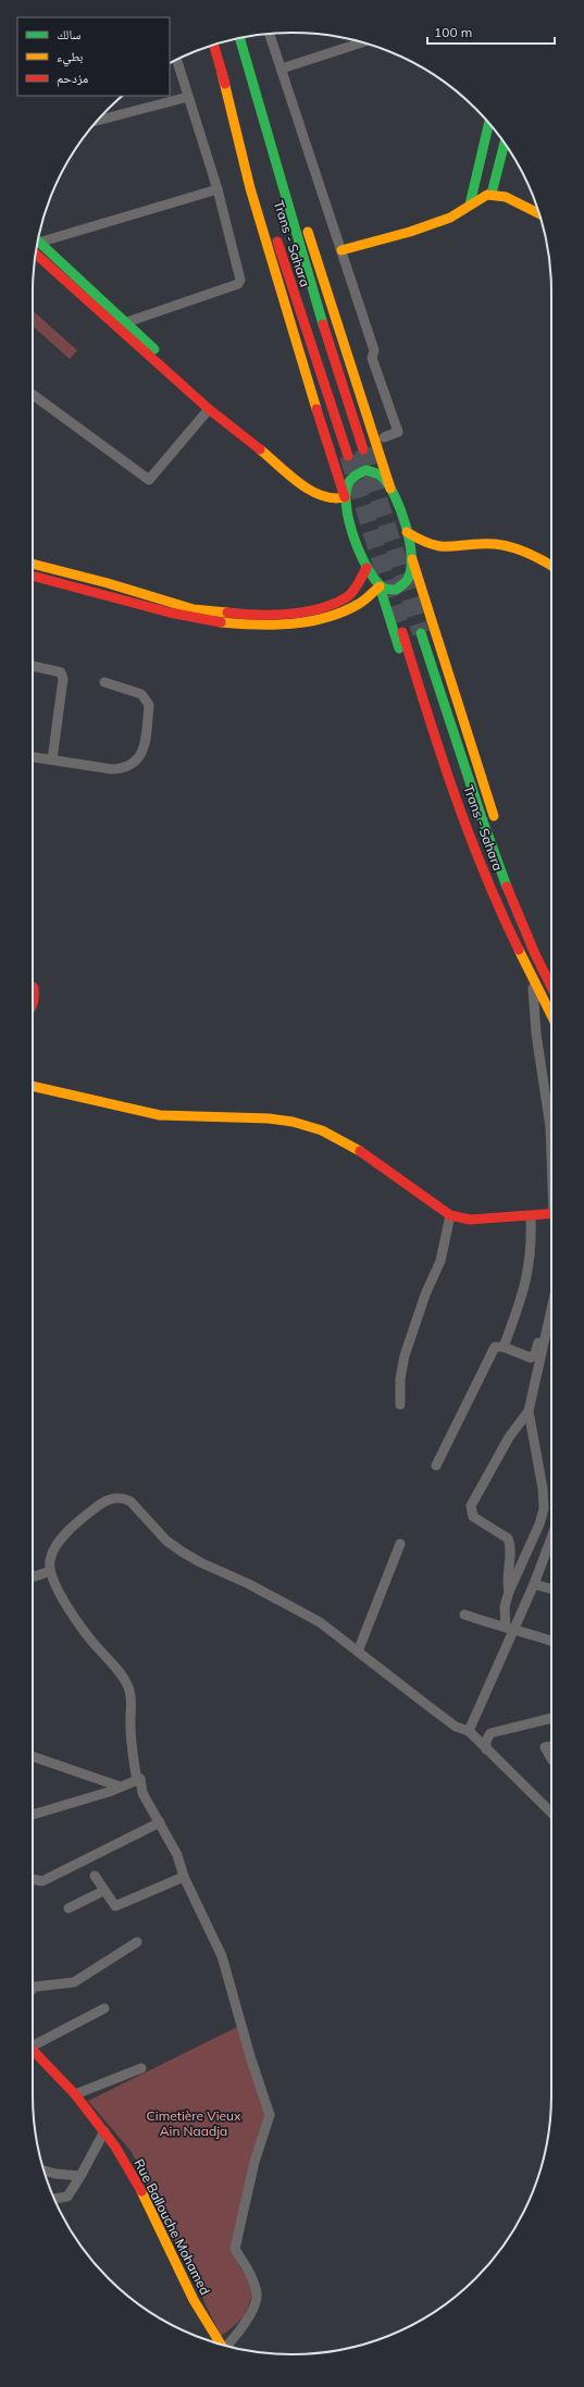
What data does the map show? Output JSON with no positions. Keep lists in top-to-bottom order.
{
  "streets": {
    "main road": ["Trans - Sahara", "Rue Ballouche Mohamed"]
  },
  "parks": ["Cimetière Vieux Ain Naadja"],
  "legend": ["سالك", "بطيء", "مزدحم"],
  "scale_bar": "100 m"
}
